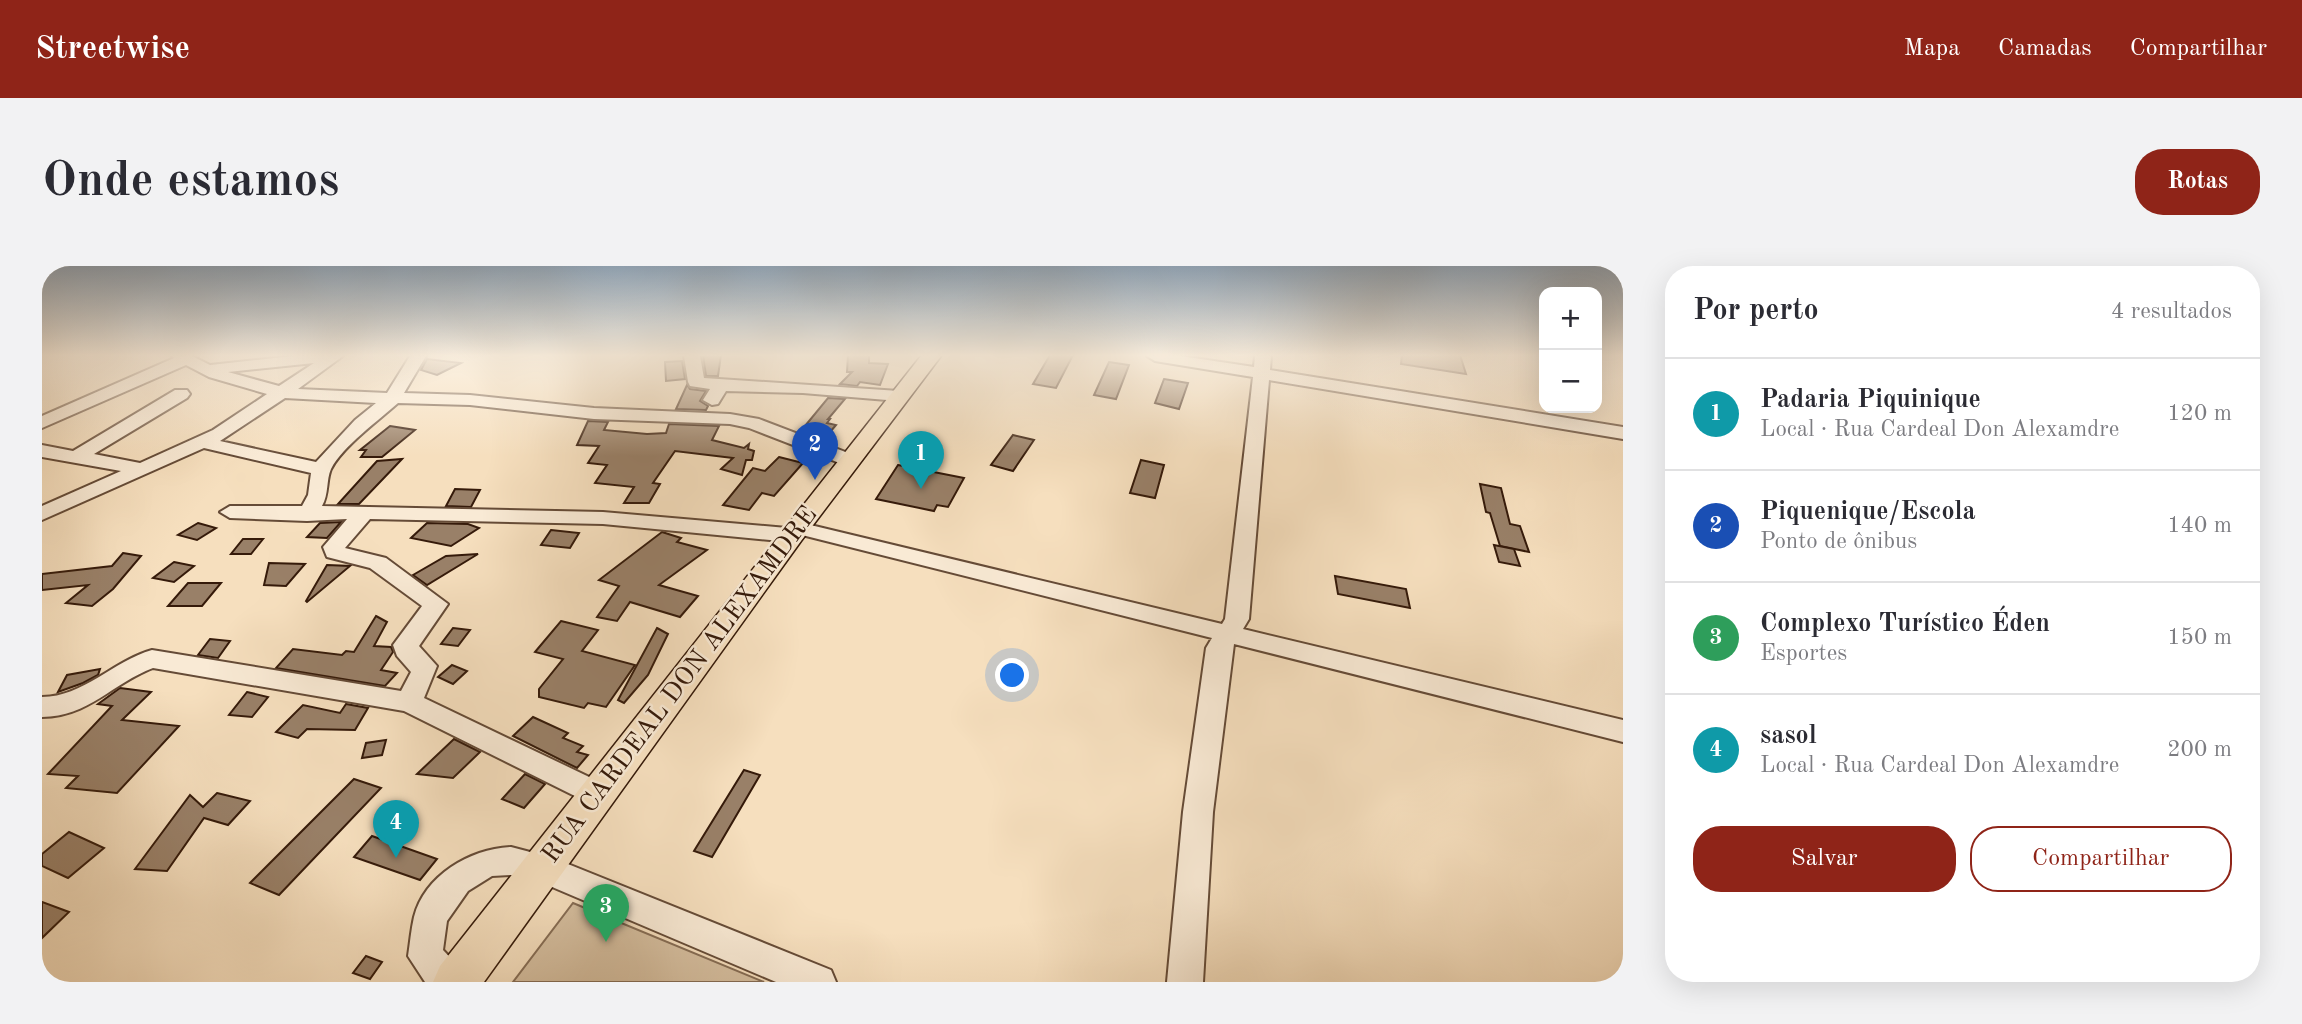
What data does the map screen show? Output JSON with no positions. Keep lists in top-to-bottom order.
{
  "streets": {
    "main road": ["RUA CARDEAL DON ALEXAMDRE"]
  },
  "page": {
    "header": "Streetwise",
    "nav": ["Mapa", "Camadas", "Compartilhar"],
    "buttons": [
      "Rotas",
      ["Salvar", "Compartilhar"]
    ],
    "title": "Onde estamos",
    "heading": ["Por perto", "4 resultados"],
    "map_buttons": ["+", "−"],
    "list": [
      {
        "mark": "1",
        "name": "Padaria Piquinique",
        "note": "Local · Rua Cardeal Don Alexamdre",
        "value": "120 m"
      },
      {
        "mark": "2",
        "name": "Piquenique/Escola",
        "note": "Ponto de ônibus",
        "value": "140 m"
      },
      {
        "mark": "3",
        "name": "Complexo Turístico Éden",
        "note": "Esportes",
        "value": "150 m"
      },
      {
        "mark": "4",
        "name": "sasol",
        "note": "Local · Rua Cardeal Don Alexamdre",
        "value": "200 m"
      }
    ],
    "pins": [
      "2",
      "1",
      "4",
      "3"
    ]
  }
}
